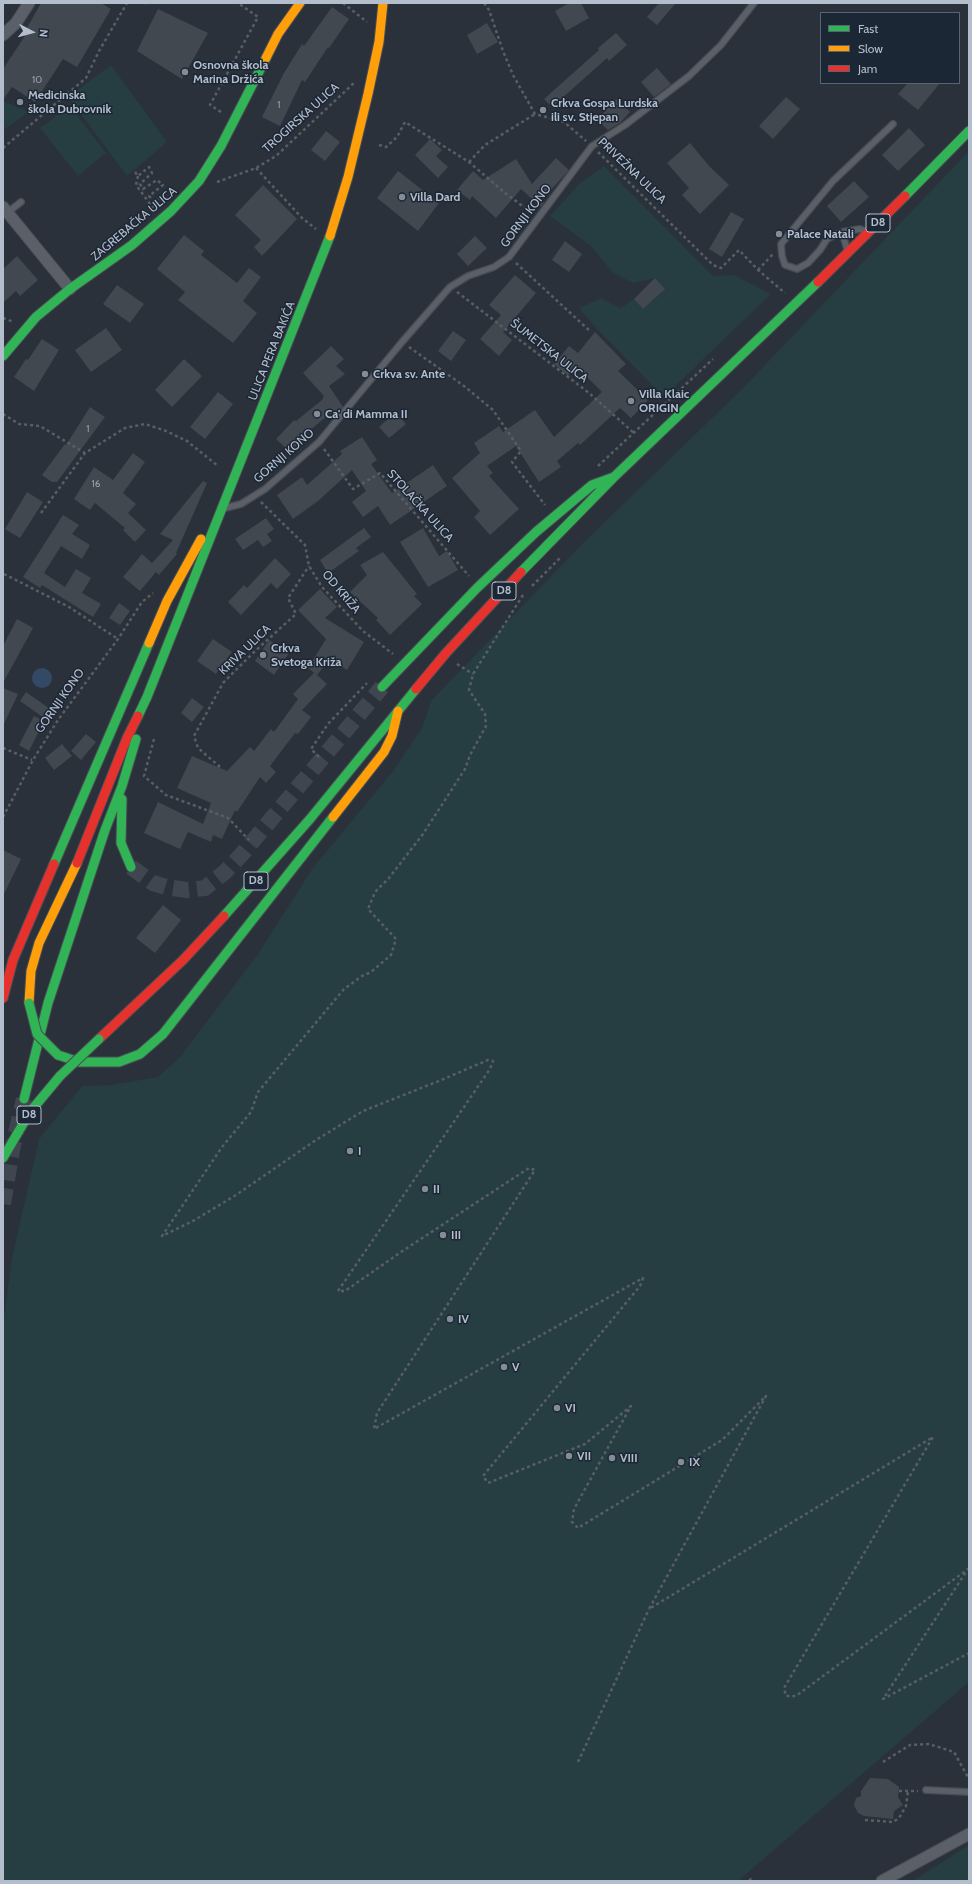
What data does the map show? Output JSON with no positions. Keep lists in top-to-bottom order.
{
  "streets": {
    "main road": ["D8", "ZAGREBAČKA ULICA", "ULICA PERA BAKIĆA"],
    "lane": ["GORNJI KONO"],
    "path": [
      "TROGIRSKA ULICA",
      "PRIVEŽNA ULICA",
      "ŠUMETSKA ULICA",
      "STOLAČKA ULICA",
      "OD KRIŽA",
      "KRIVA ULICA"
    ]
  },
  "crossings": [
    ["PRIVEŽNA ULICA", "GORNJI KONO"],
    ["PRIVEŽNA ULICA", "D8"],
    ["GORNJI KONO", "ULICA PERA BAKIĆA"],
    ["GORNJI KONO", "ŠUMETSKA ULICA"],
    ["GORNJI KONO", "STOLAČKA ULICA"],
    ["GORNJI KONO", "OD KRIŽA"],
    ["OD KRIŽA", "KRIVA ULICA"]
  ],
  "places": [
    "Osnovna škola Marina Držića",
    "Medicinska škola Dubrovnik",
    "Crkva Gospa Lurdska ili sv. Stjepan",
    "Villa Dard",
    "Palace Natali",
    "Crkva sv. Ante",
    "Villa Klaic ORIGIN",
    "Ca' di Mamma II",
    "Crkva Svetoga Križa",
    "I",
    "II",
    "III",
    "IV",
    "V",
    "VI",
    "VII",
    "VIII",
    "IX"
  ],
  "house_numbers": [
    "10",
    "1",
    "1",
    "16"
  ],
  "legend": ["Fast", "Slow", "Jam"],
  "north": "right"
}
